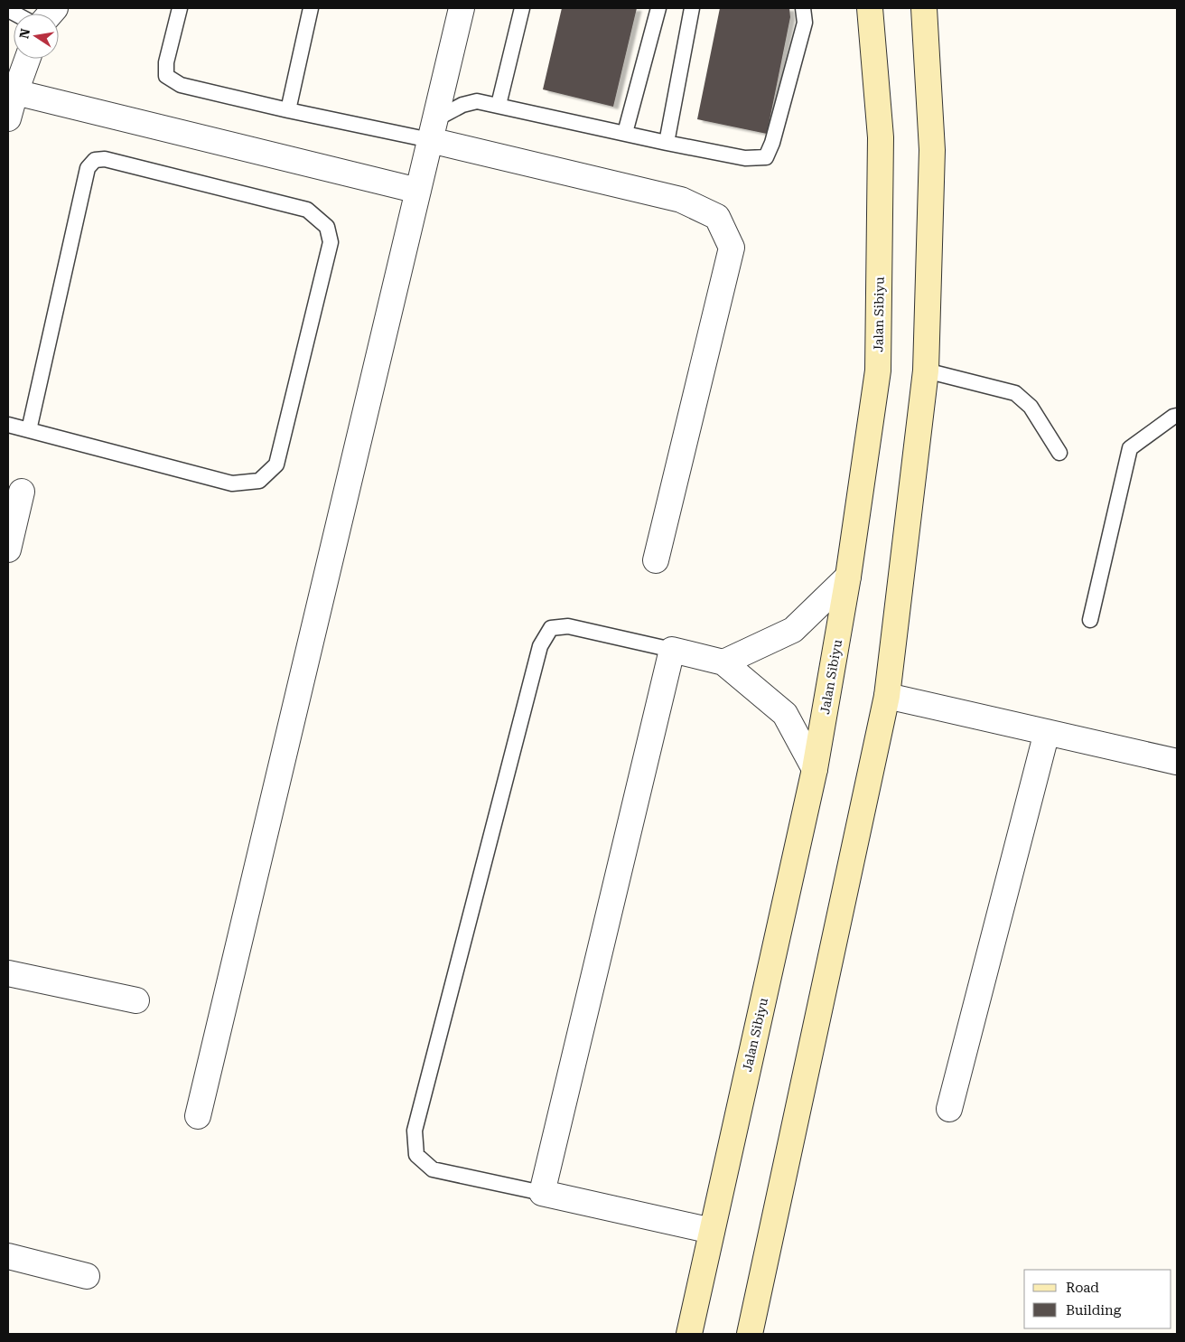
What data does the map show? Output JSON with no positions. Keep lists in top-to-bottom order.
{
  "streets": {
    "main road": ["Jalan Sibiyu"]
  },
  "legend": ["Road", "Building"],
  "north": "left"
}
